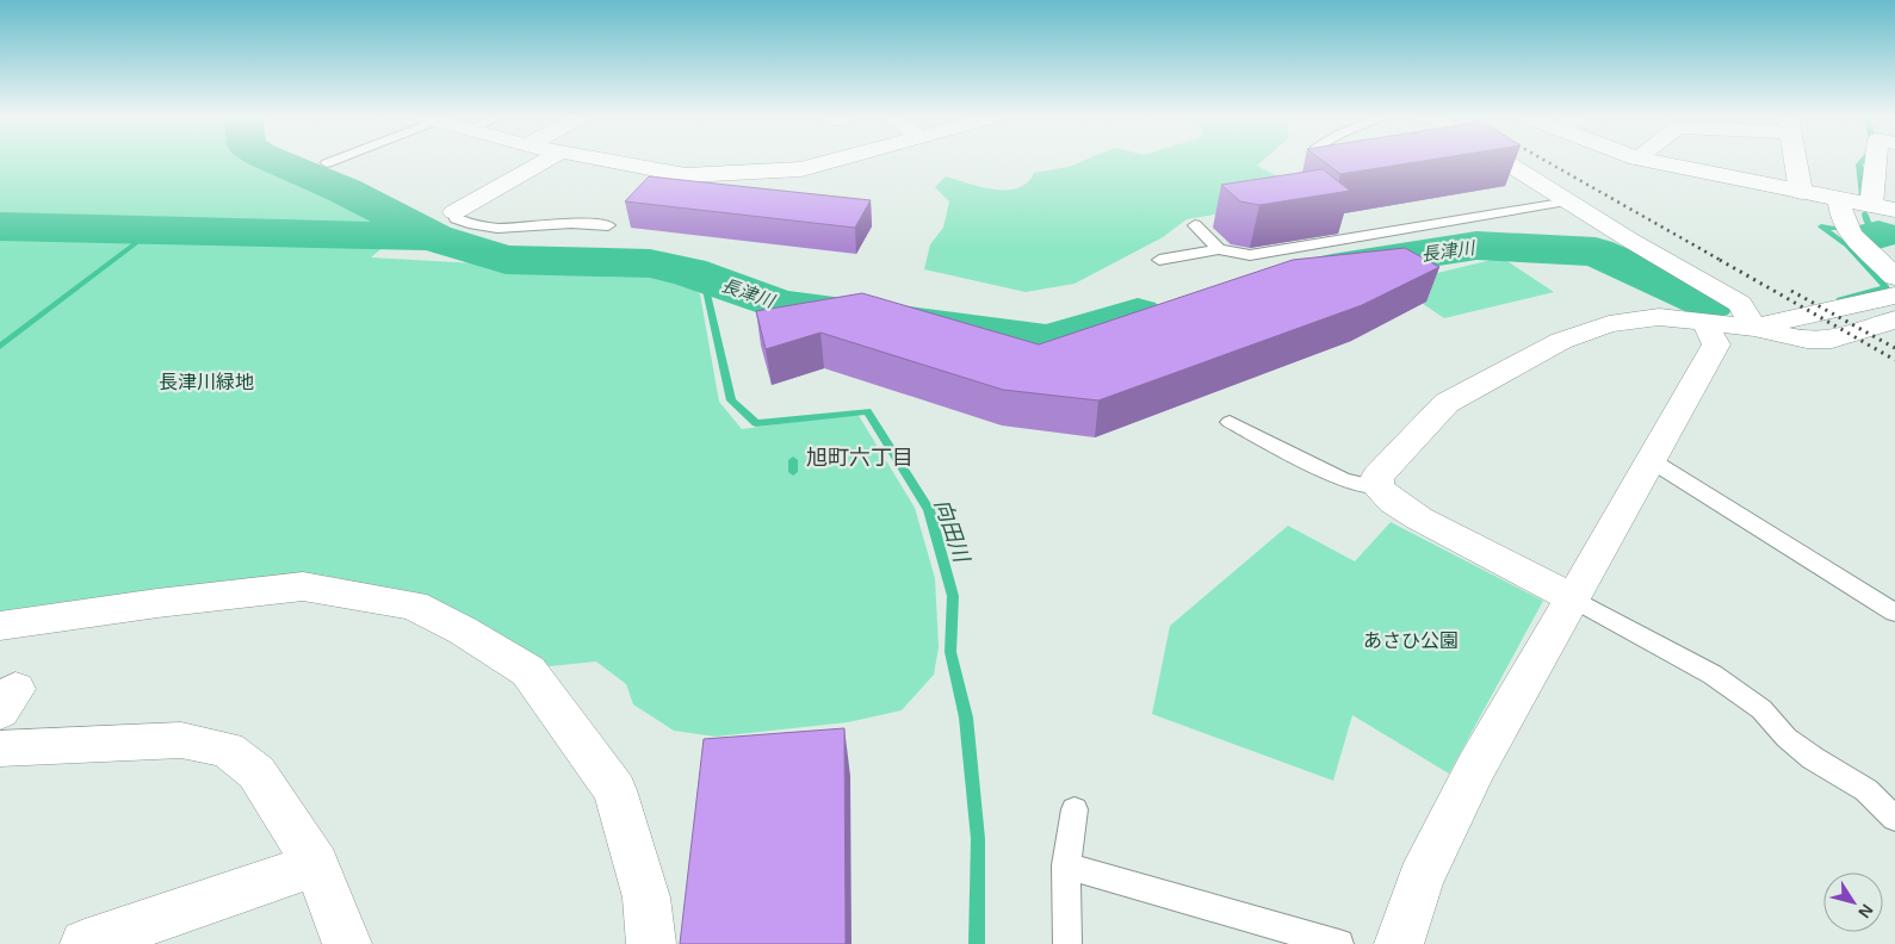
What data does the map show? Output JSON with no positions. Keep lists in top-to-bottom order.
{
  "districts": ["旭町六丁目"],
  "water": ["長津川", "向田川"],
  "parks": ["長津川緑地", "あさひ公園"],
  "north": "bottom right"
}
